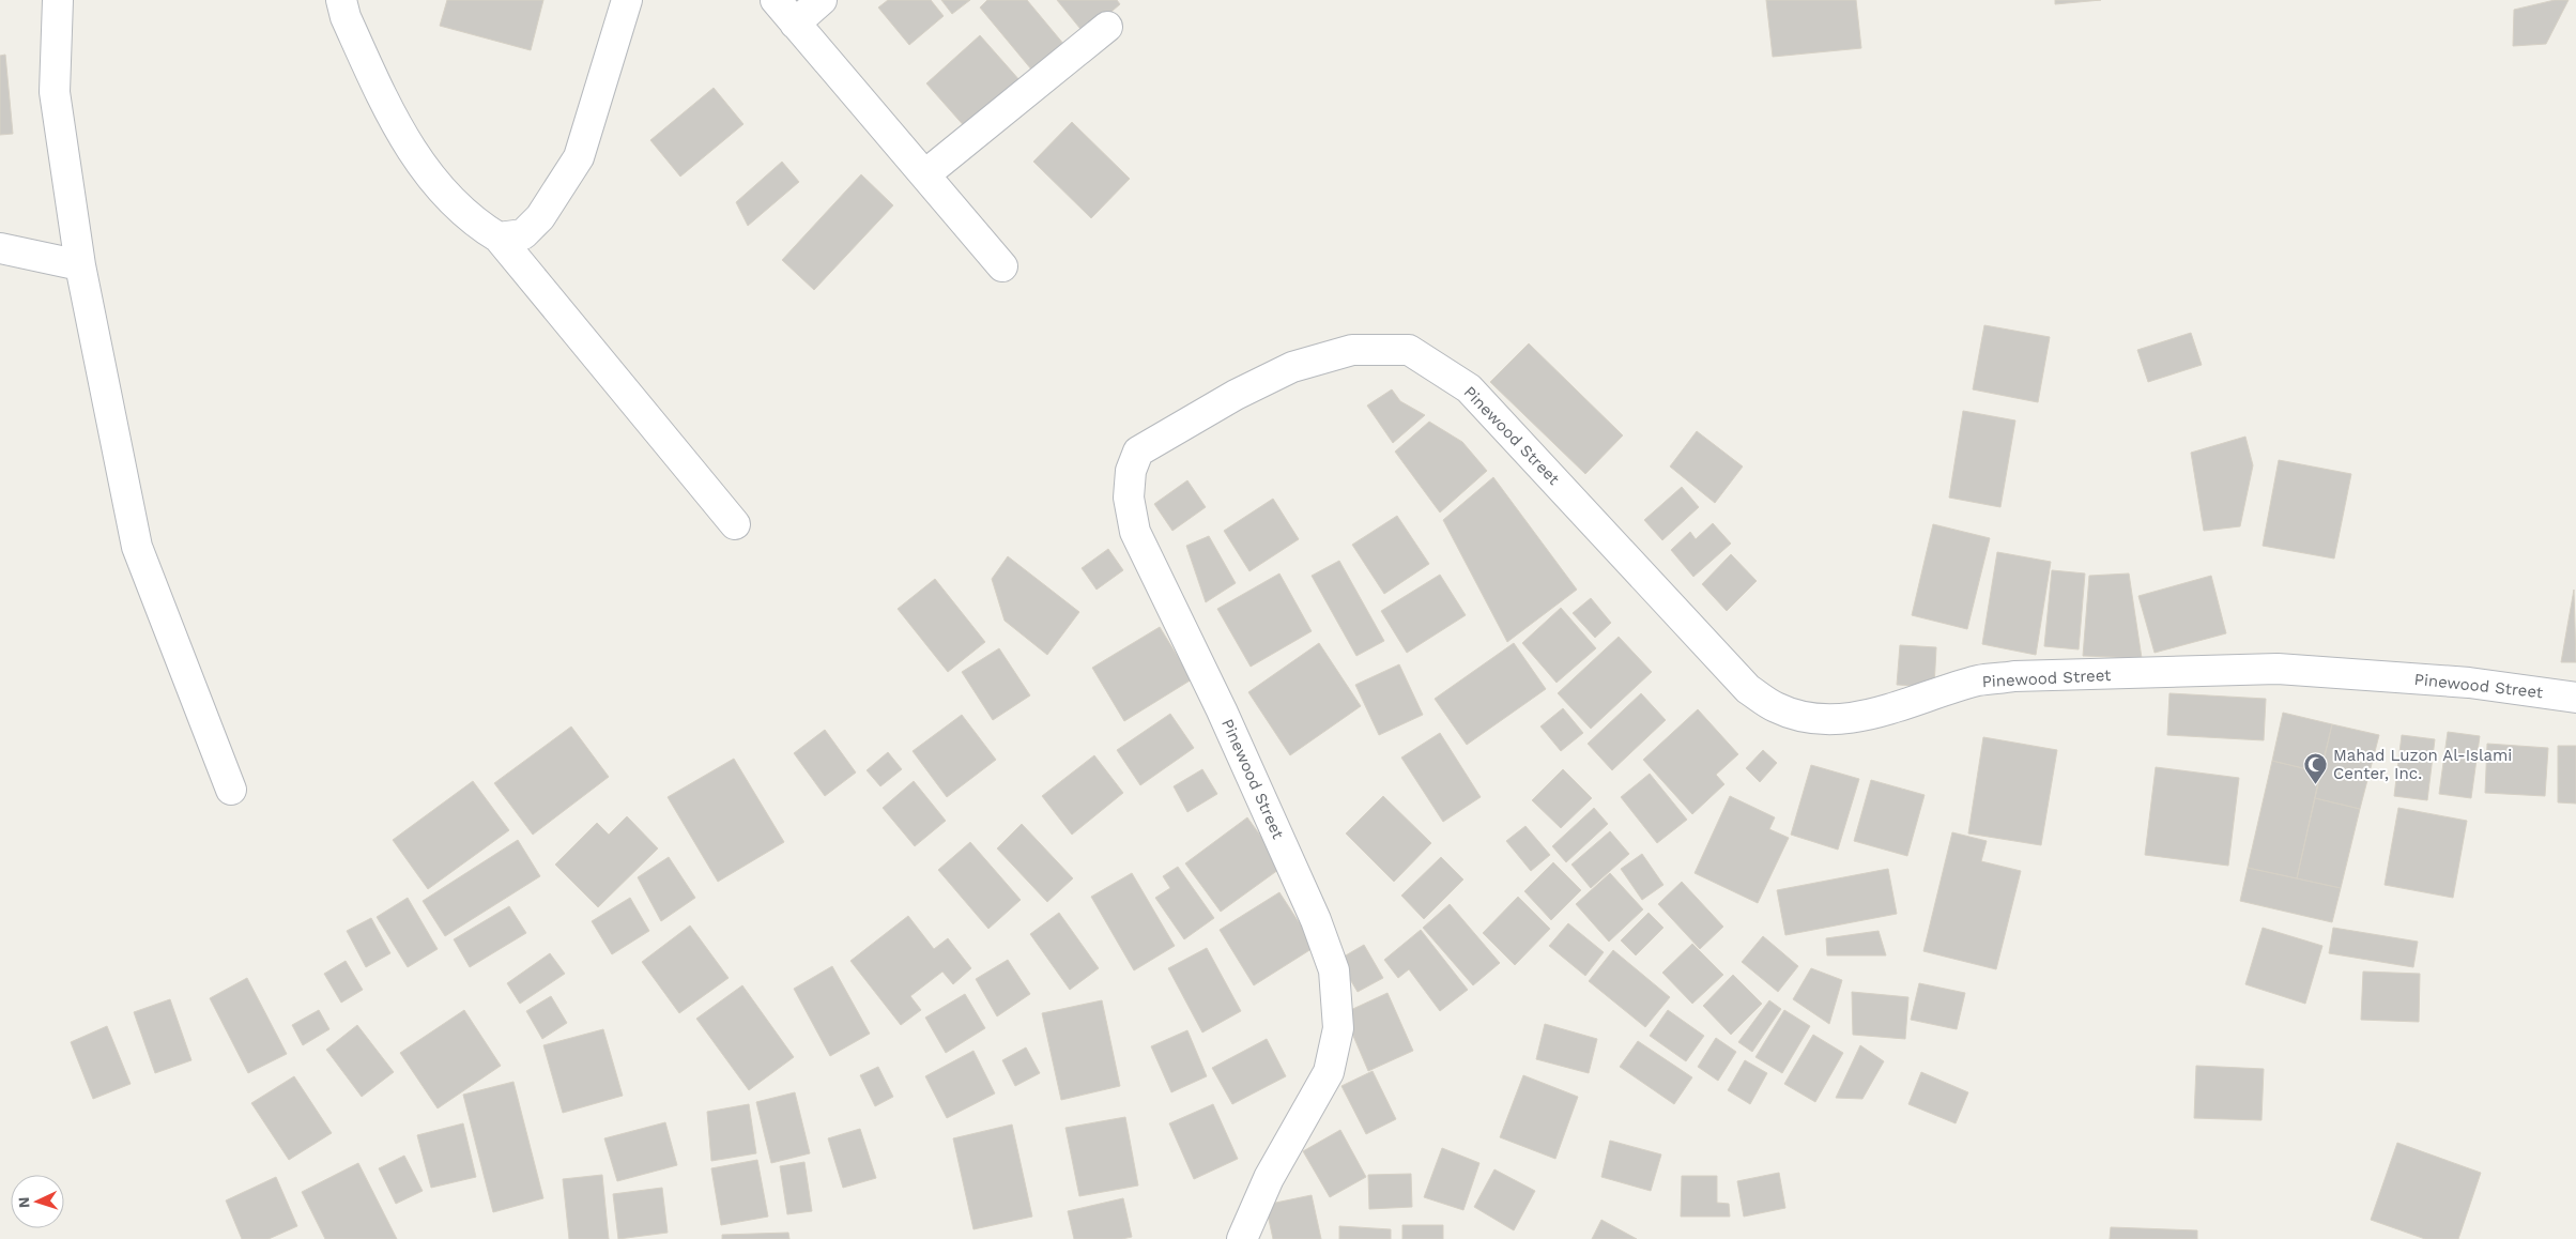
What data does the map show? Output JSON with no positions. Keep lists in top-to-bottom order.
{
  "streets": {
    "street": ["Pinewood Street"]
  },
  "places": {
    "mosque": ["Mahad Luzon Al-Islami Center, Inc."]
  },
  "north": "left"
}
